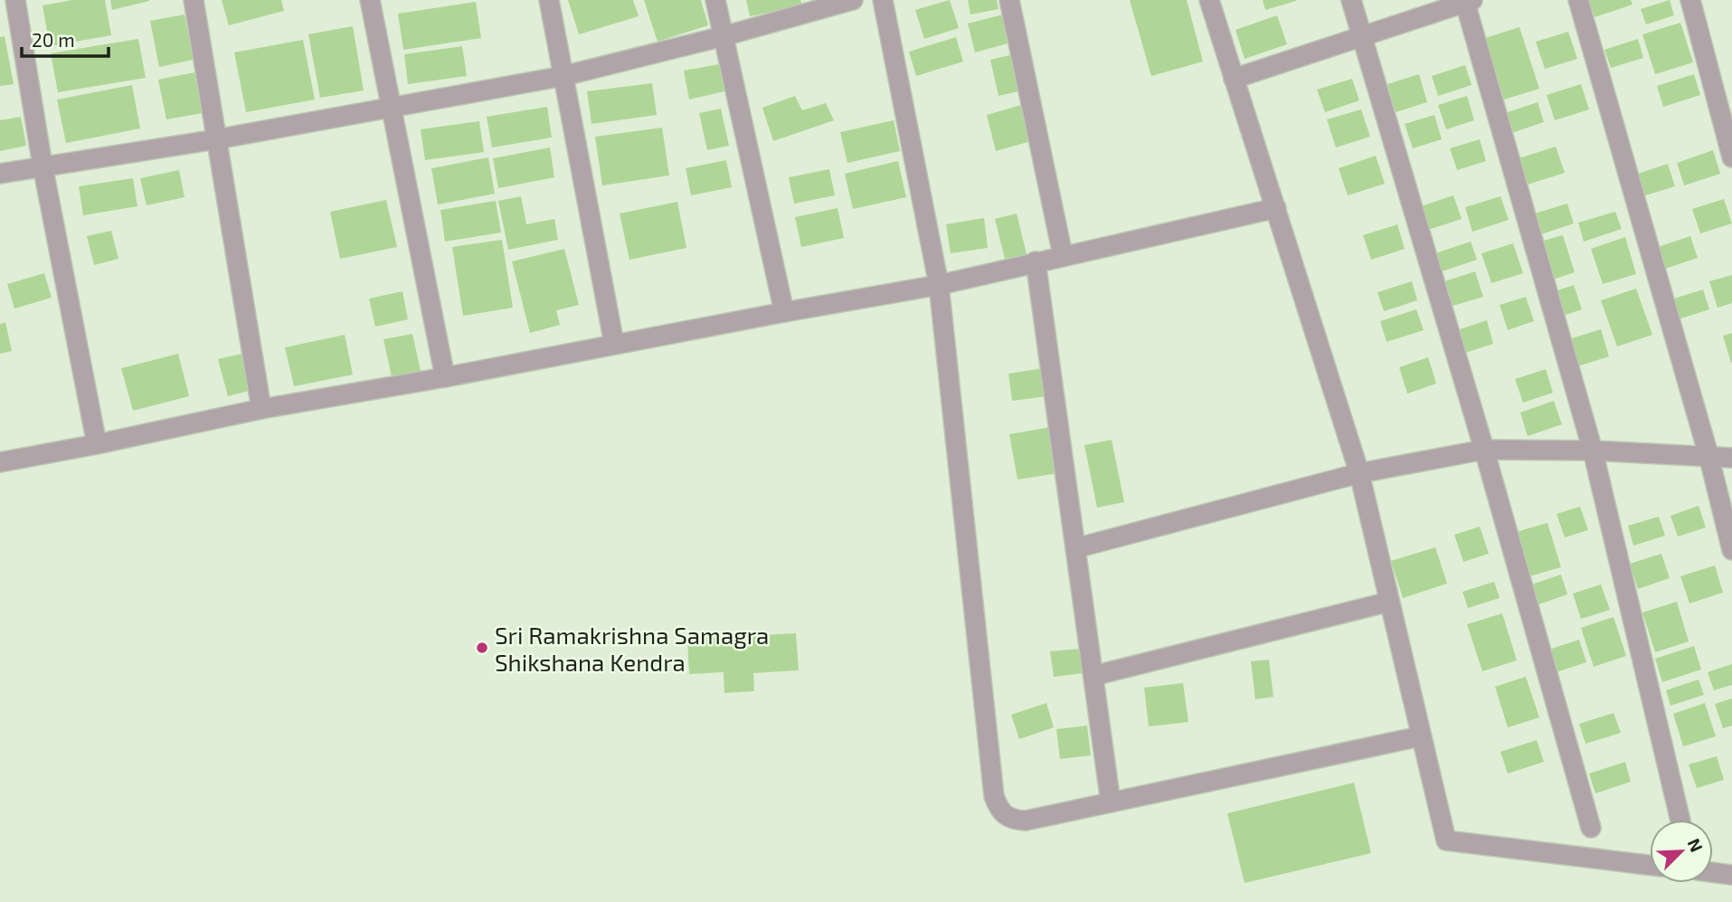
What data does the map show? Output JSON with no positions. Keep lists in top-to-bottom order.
{
  "places": ["Sri Ramakrishna Samagra Shikshana Kendra"],
  "scale_bar": "20 m",
  "north": "top right"
}
